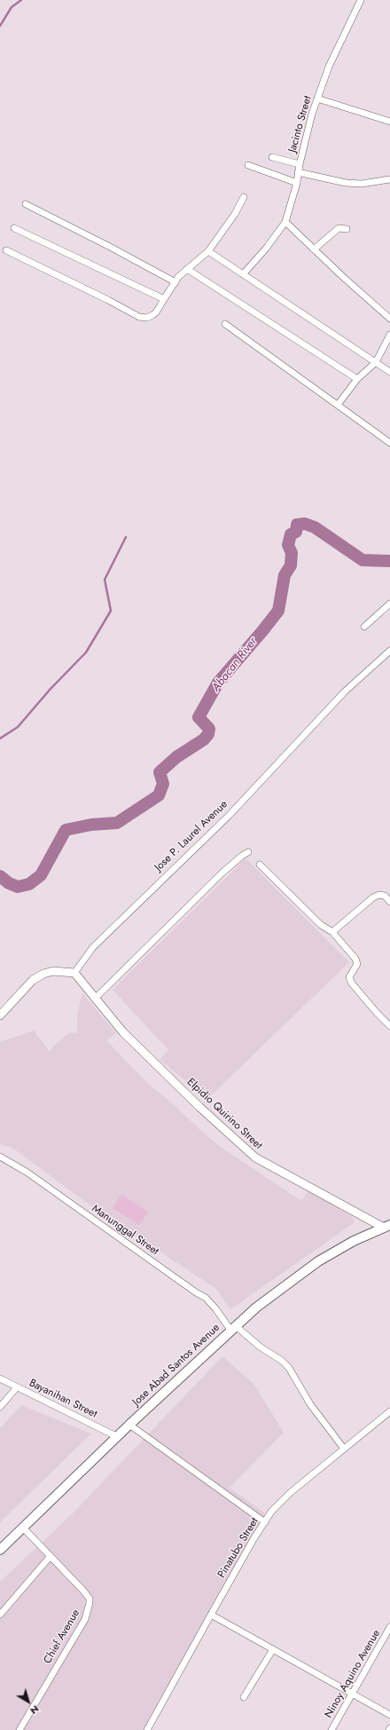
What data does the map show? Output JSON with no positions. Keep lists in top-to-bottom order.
{
  "streets": {
    "main road": ["Jose Abad Santos Avenue"],
    "street": [
      "Jacinto Street",
      "Jose P. Laurel Avenue",
      "Elpidio Quirino Street",
      "Manunggal Street",
      "Bayanihan Street",
      "Pinatubo Street",
      "Chief Avenue",
      "Ninoy Aquino Avenue"
    ]
  },
  "crossings": [
    ["Jose P. Laurel Avenue", "Elpidio Quirino Street"],
    ["Elpidio Quirino Street", "Jose Abad Santos Avenue"],
    ["Manunggal Street", "Jose Abad Santos Avenue"],
    ["Manunggal Street", "Pinatubo Street"],
    ["Jose Abad Santos Avenue", "Bayanihan Street"],
    ["Jose Abad Santos Avenue", "Chief Avenue"]
  ],
  "water": ["Abacan River"],
  "north": "bottom right"
}
